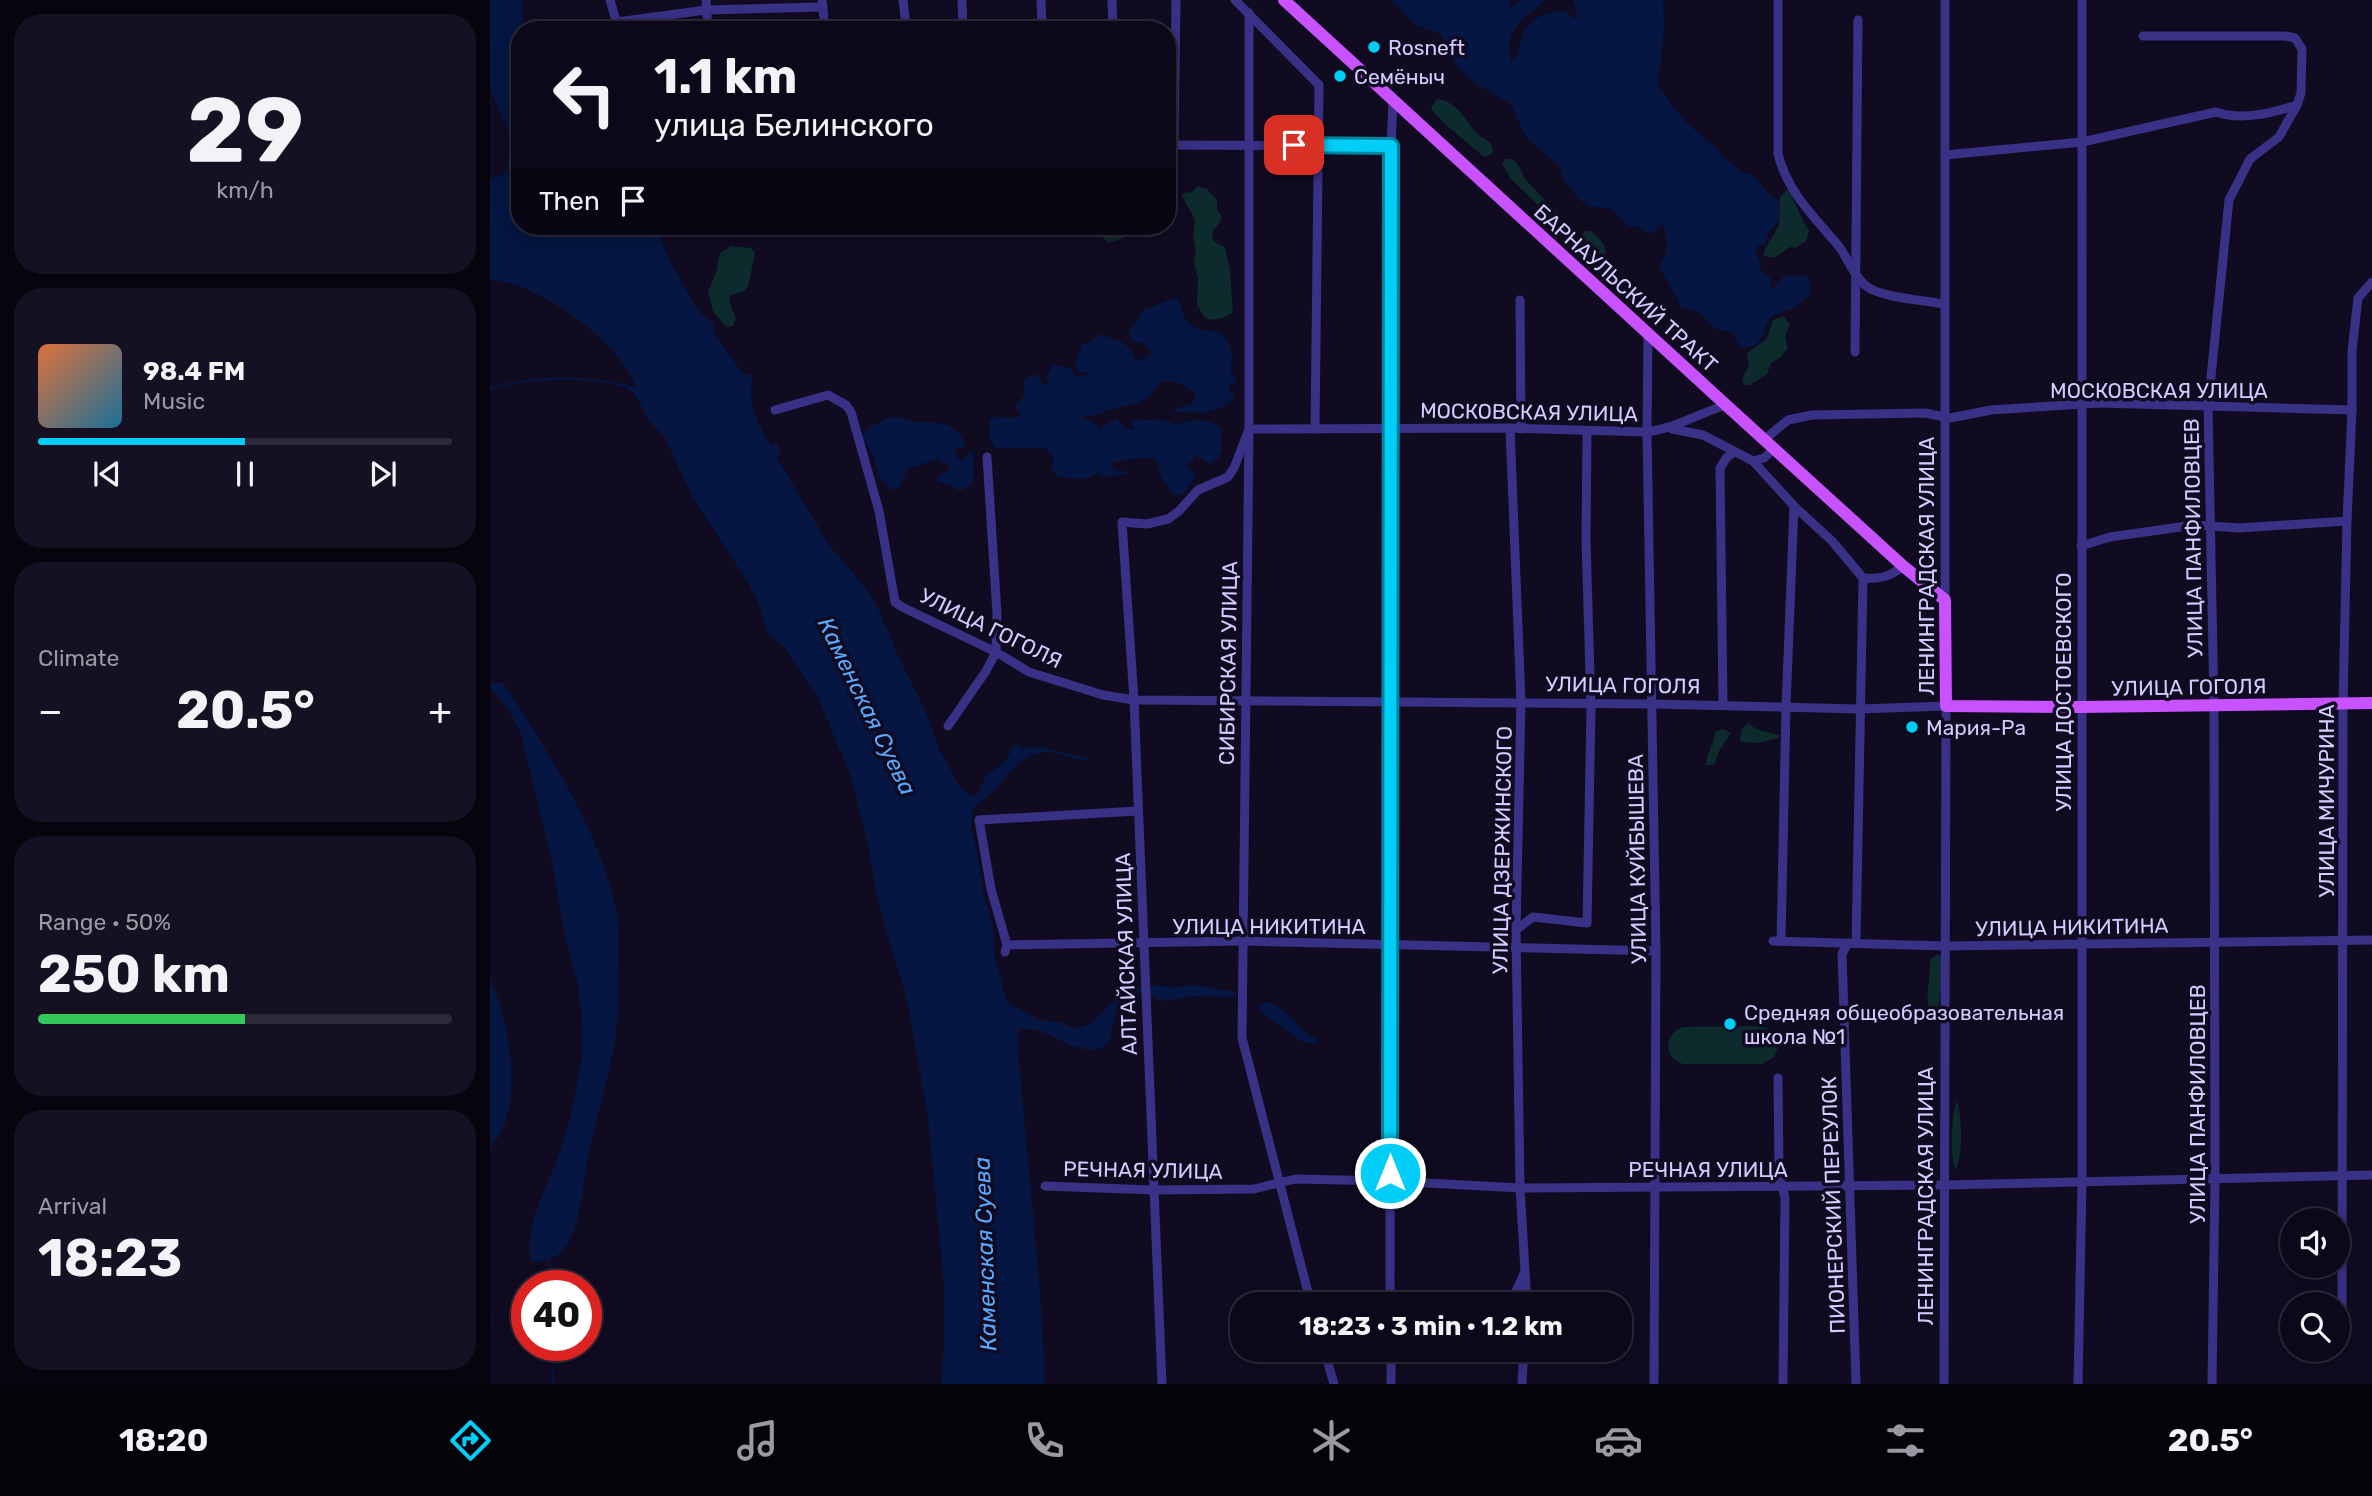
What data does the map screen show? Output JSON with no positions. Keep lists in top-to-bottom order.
{
  "streets": {
    "main road": ["БАРНАУЛЬСКИЙ ТРАКТ", "ЛЕНИНГРАДСКАЯ УЛИЦА", "УЛИЦА ГОГОЛЯ"],
    "street": [
      "МОСКОВСКАЯ УЛИЦА",
      "УЛИЦА ПАНФИЛОВЦЕВ",
      "СИБИРСКАЯ УЛИЦА",
      "УЛИЦА ДОСТОЕВСКОГО",
      "УЛИЦА МИЧУРИНА",
      "УЛИЦА ДЗЕРЖИНСКОГО",
      "УЛИЦА КУЙБЫШЕВА",
      "УЛИЦА НИКИТИНА",
      "АЛТАЙСКАЯ УЛИЦА",
      "РЕЧНАЯ УЛИЦА",
      "ПИОНЕРСКИЙ ПЕРЕУЛОК"
    ]
  },
  "crossings": [
    ["БАРНАУЛЬСКИЙ ТРАКТ", "МОСКОВСКАЯ УЛИЦА"],
    ["БАРНАУЛЬСКИЙ ТРАКТ", "ЛЕНИНГРАДСКАЯ УЛИЦА"],
    ["БАРНАУЛЬСКИЙ ТРАКТ", "УЛИЦА КУЙБЫШЕВА"],
    ["МОСКОВСКАЯ УЛИЦА", "УЛИЦА ПАНФИЛОВЦЕВ"],
    ["МОСКОВСКАЯ УЛИЦА", "ЛЕНИНГРАДСКАЯ УЛИЦА"],
    ["МОСКОВСКАЯ УЛИЦА", "СИБИРСКАЯ УЛИЦА"],
    ["МОСКОВСКАЯ УЛИЦА", "УЛИЦА ДОСТОЕВСКОГО"],
    ["МОСКОВСКАЯ УЛИЦА", "УЛИЦА МИЧУРИНА"],
    ["МОСКОВСКАЯ УЛИЦА", "УЛИЦА ДЗЕРЖИНСКОГО"],
    ["МОСКОВСКАЯ УЛИЦА", "УЛИЦА КУЙБЫШЕВА"],
    ["МОСКОВСКАЯ УЛИЦА", "АЛТАЙСКАЯ УЛИЦА"],
    ["УЛИЦА ПАНФИЛОВЦЕВ", "УЛИЦА ГОГОЛЯ"],
    ["УЛИЦА ПАНФИЛОВЦЕВ", "УЛИЦА НИКИТИНА"],
    ["УЛИЦА ПАНФИЛОВЦЕВ", "РЕЧНАЯ УЛИЦА"],
    ["ЛЕНИНГРАДСКАЯ УЛИЦА", "УЛИЦА ГОГОЛЯ"],
    ["ЛЕНИНГРАДСКАЯ УЛИЦА", "УЛИЦА НИКИТИНА"],
    ["ЛЕНИНГРАДСКАЯ УЛИЦА", "РЕЧНАЯ УЛИЦА"],
    ["УЛИЦА ГОГОЛЯ", "СИБИРСКАЯ УЛИЦА"],
    ["УЛИЦА ГОГОЛЯ", "УЛИЦА ДОСТОЕВСКОГО"],
    ["УЛИЦА ГОГОЛЯ", "УЛИЦА МИЧУРИНА"],
    ["УЛИЦА ГОГОЛЯ", "УЛИЦА ДЗЕРЖИНСКОГО"],
    ["УЛИЦА ГОГОЛЯ", "УЛИЦА КУЙБЫШЕВА"],
    ["УЛИЦА ГОГОЛЯ", "УЛИЦА НИКИТИНА"],
    ["УЛИЦА ГОГОЛЯ", "АЛТАЙСКАЯ УЛИЦА"],
    ["УЛИЦА ГОГОЛЯ", "ПИОНЕРСКИЙ ПЕРЕУЛОК"],
    ["СИБИРСКАЯ УЛИЦА", "УЛИЦА НИКИТИНА"],
    ["СИБИРСКАЯ УЛИЦА", "АЛТАЙСКАЯ УЛИЦА"],
    ["СИБИРСКАЯ УЛИЦА", "РЕЧНАЯ УЛИЦА"],
    ["УЛИЦА ДОСТОЕВСКОГО", "УЛИЦА НИКИТИНА"],
    ["УЛИЦА ДОСТОЕВСКОГО", "РЕЧНАЯ УЛИЦА"],
    ["УЛИЦА МИЧУРИНА", "УЛИЦА НИКИТИНА"],
    ["УЛИЦА МИЧУРИНА", "РЕЧНАЯ УЛИЦА"],
    ["УЛИЦА ДЗЕРЖИНСКОГО", "УЛИЦА НИКИТИНА"],
    ["УЛИЦА ДЗЕРЖИНСКОГО", "РЕЧНАЯ УЛИЦА"],
    ["УЛИЦА КУЙБЫШЕВА", "УЛИЦА НИКИТИНА"],
    ["УЛИЦА КУЙБЫШЕВА", "РЕЧНАЯ УЛИЦА"],
    ["УЛИЦА НИКИТИНА", "АЛТАЙСКАЯ УЛИЦА"],
    ["УЛИЦА НИКИТИНА", "ПИОНЕРСКИЙ ПЕРЕУЛОК"],
    ["АЛТАЙСКАЯ УЛИЦА", "РЕЧНАЯ УЛИЦА"],
    ["РЕЧНАЯ УЛИЦА", "ПИОНЕРСКИЙ ПЕРЕУЛОК"]
  ],
  "water": ["Каменская Суева"],
  "places": [
    "Rosneft",
    "Семёныч",
    "Мария-Ра",
    "Средняя общеобразовательная школа №1"
  ],
  "page": {
    "tile": [
      ["29", "km/h"],
      "Climate",
      ["Range · 50%", "250 km"],
      ["Arrival", "18:23"]
    ],
    "turn": ["1.1 km", "улица Белинского"],
    "then": "Then",
    "song": ["98.4 FM", "Music"],
    "heat": ["−", "20.5°", "+"],
    "limit": "40",
    "trip": "18:23 · 3 min · 1.2 km",
    "tabs": ["18:20", "20.5°"]
  }
}
